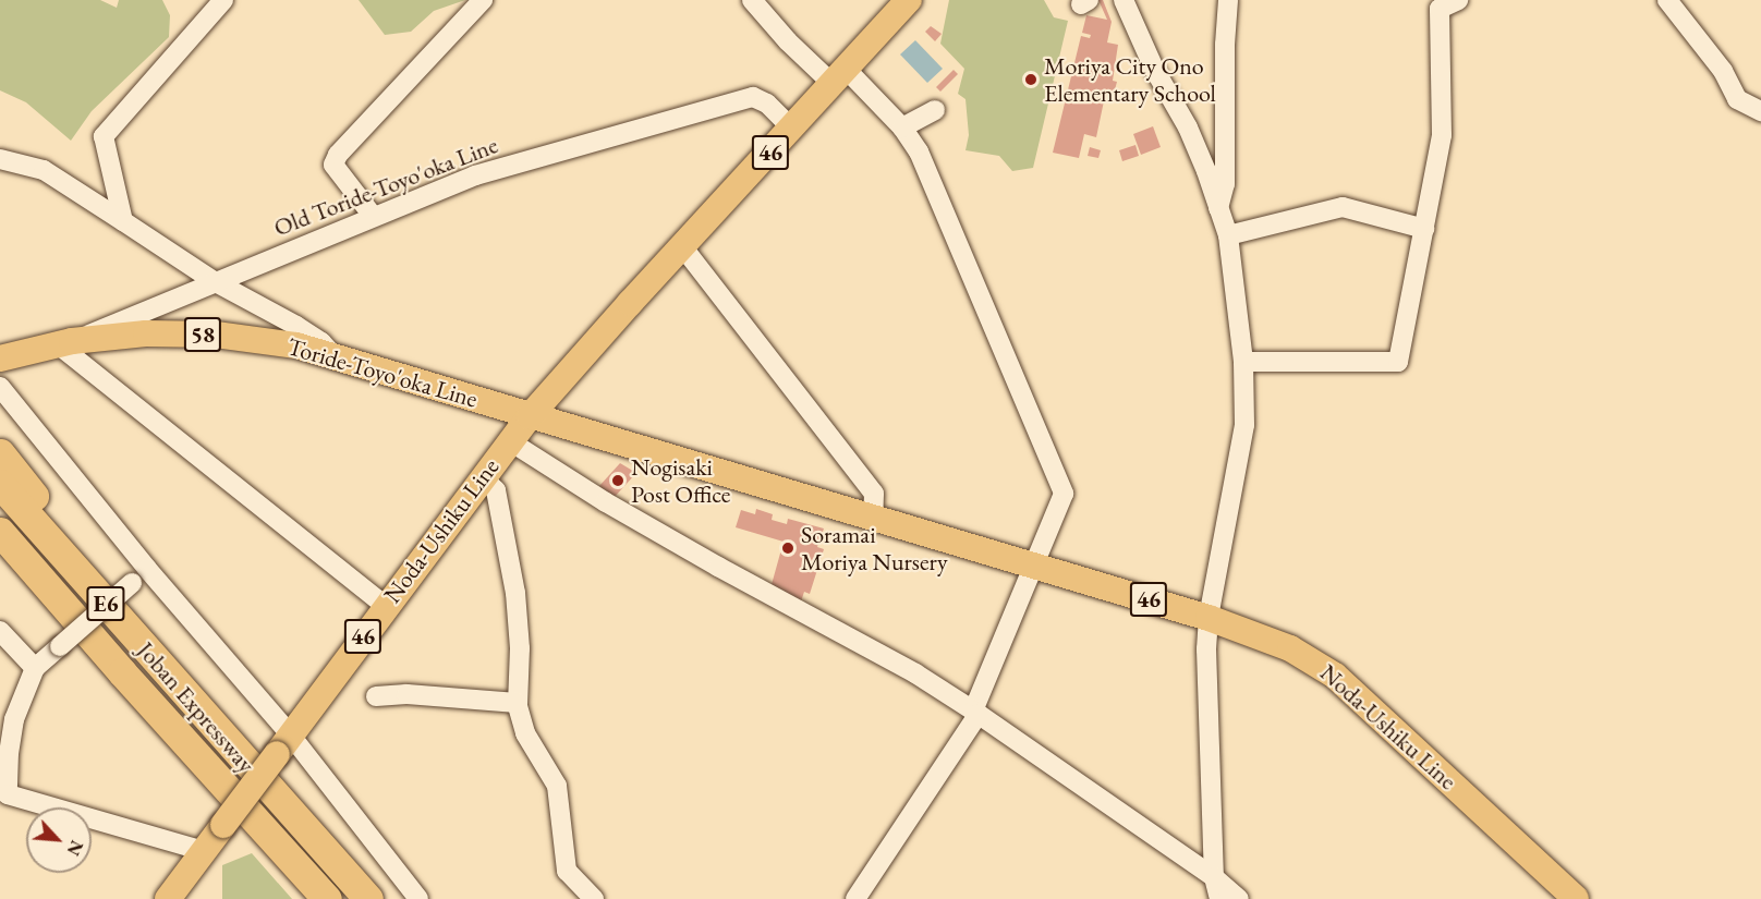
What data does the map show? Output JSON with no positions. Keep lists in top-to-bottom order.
{
  "streets": {
    "highway": ["E6", "Joban Expressway"],
    "main road": [
      "46",
      "58",
      "Toride-Toyo'oka Line",
      "Noda-Ushiku Line"
    ],
    "street": ["Old Toride-Toyo'oka Line"]
  },
  "crossings": [
    ["Old Toride-Toyo'oka Line", "Toride-Toyo'oka Line"],
    ["Old Toride-Toyo'oka Line", "Noda-Ushiku Line"],
    ["Toride-Toyo'oka Line", "Noda-Ushiku Line"]
  ],
  "places": ["Moriya City Ono Elementary School", "Nogisaki Post Office", "Soramai Moriya Nursery"],
  "north": "bottom right"
}
